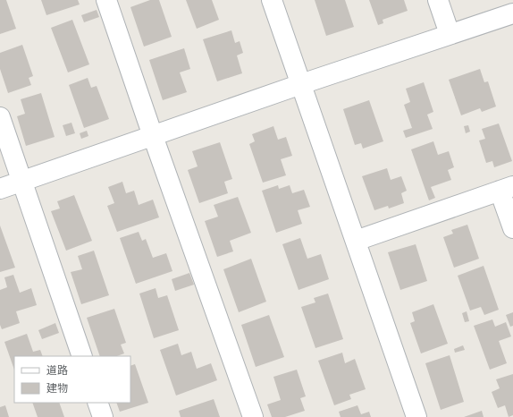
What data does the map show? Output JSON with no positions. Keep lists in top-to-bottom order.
{
  "legend": ["道路", "建物"]
}
